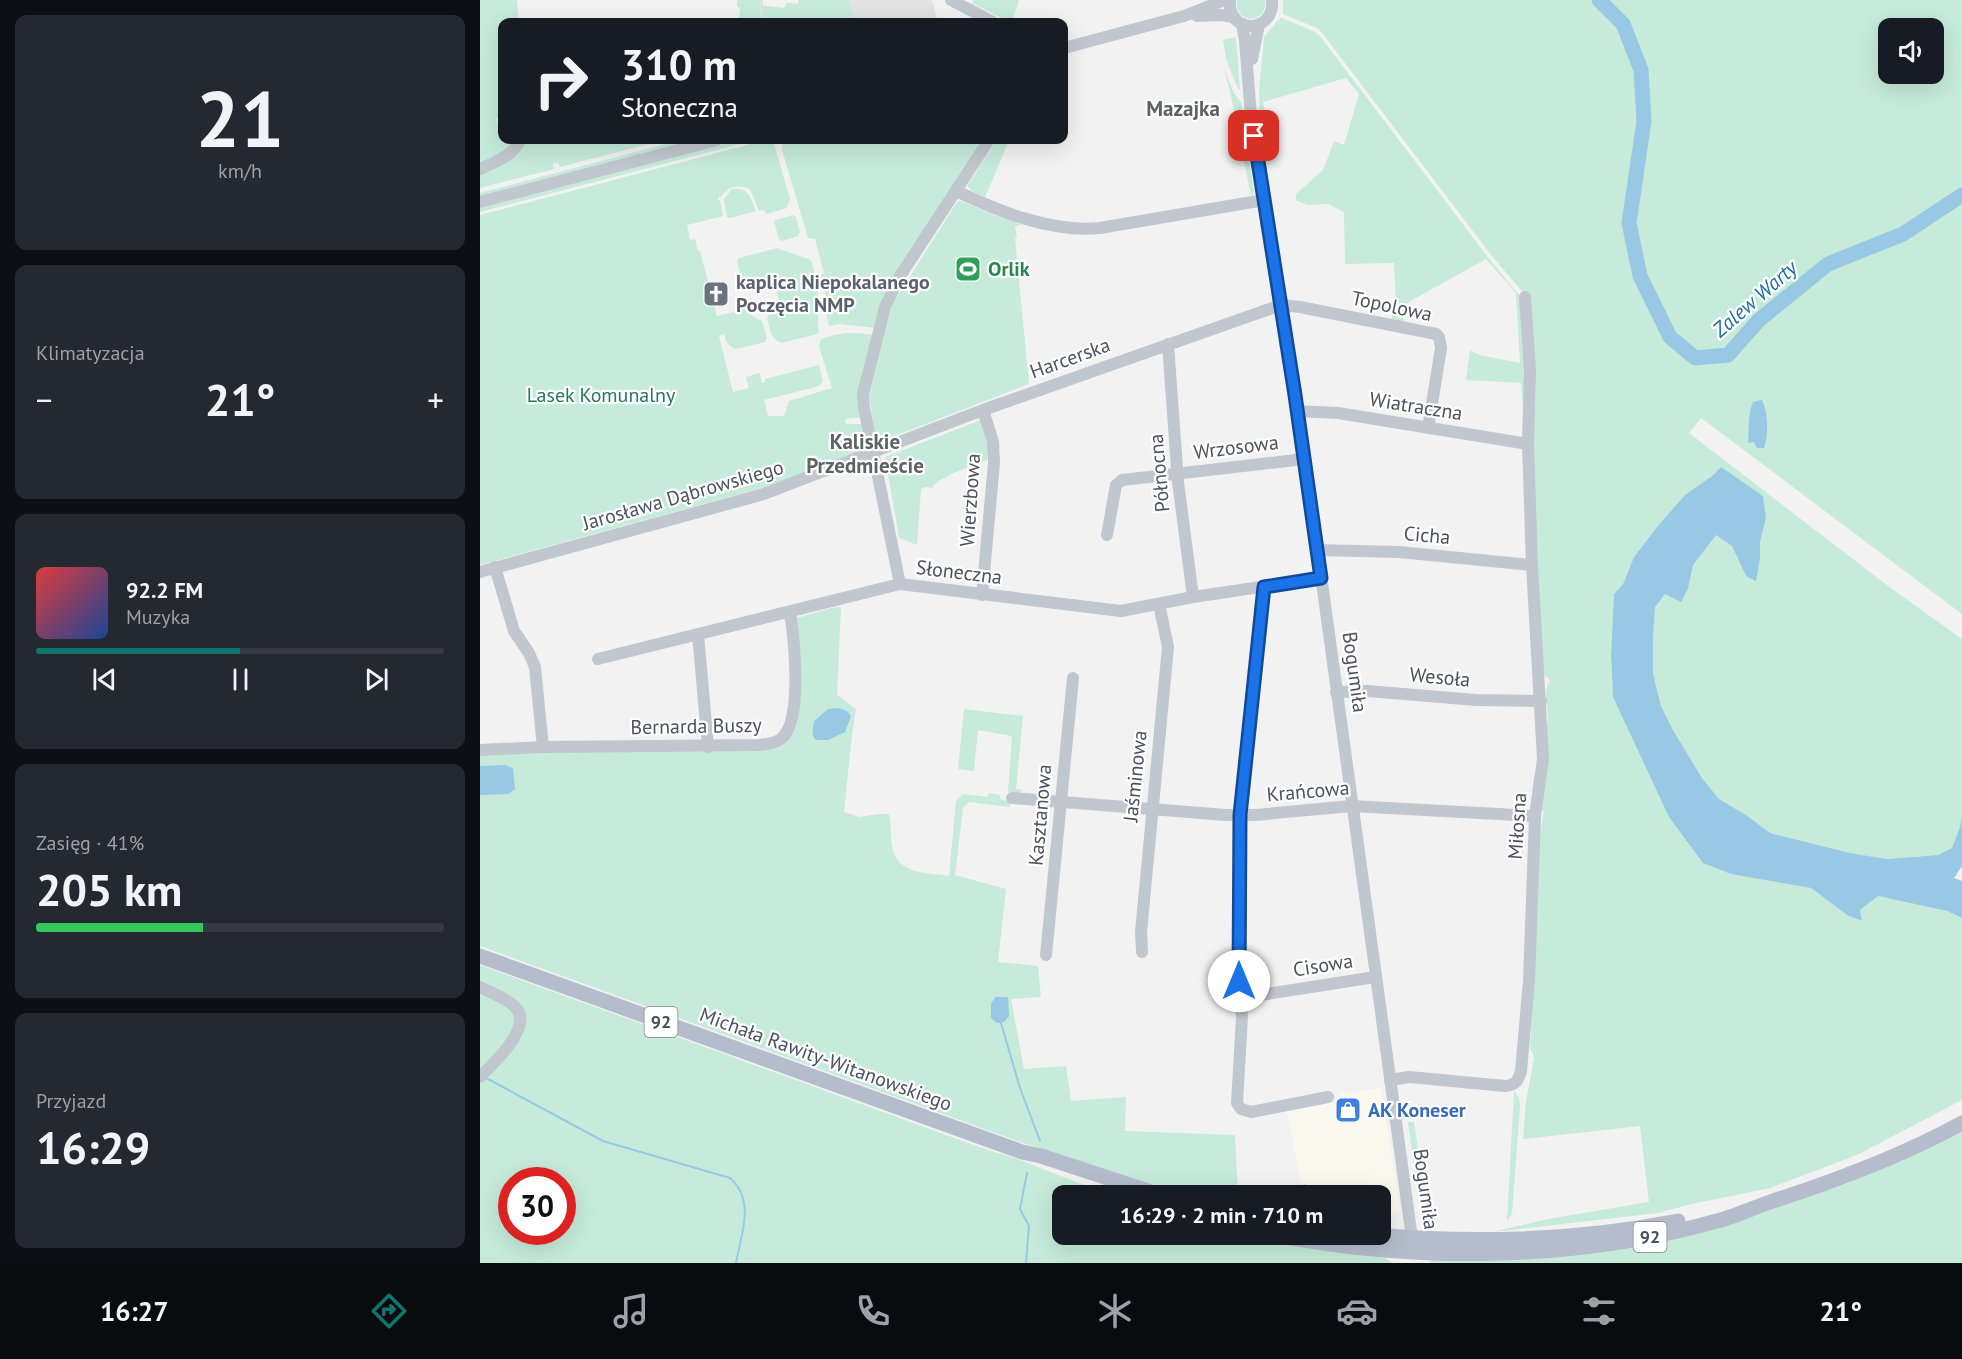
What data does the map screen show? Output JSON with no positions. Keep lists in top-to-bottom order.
{
  "streets": {
    "main road": ["92", "Michała Rawity-Witanowskiego"],
    "street": [
      "Topolowa",
      "Harcerska",
      "Wiatraczna",
      "Wrzosowa",
      "Północna",
      "Jarosława Dąbrowskiego",
      "Wierzbowa",
      "Cicha",
      "Słoneczna",
      "Bogumiła",
      "Wesoła",
      "Bernarda Buszy",
      "Jaśminowa",
      "Krańcowa",
      "Kasztanowa",
      "Miłosna",
      "Cisowa"
    ]
  },
  "crossings": [
    ["Topolowa", "Harcerska"],
    ["Topolowa", "Wiatraczna"],
    ["Topolowa", "Bogumiła"],
    ["Harcerska", "Północna"],
    ["Harcerska", "Jarosława Dąbrowskiego"],
    ["Harcerska", "Wierzbowa"],
    ["Harcerska", "Bogumiła"],
    ["Wiatraczna", "Bogumiła"],
    ["Wiatraczna", "Miłosna"],
    ["Wrzosowa", "Północna"],
    ["Wrzosowa", "Bogumiła"],
    ["Północna", "Słoneczna"],
    ["Wierzbowa", "Słoneczna"],
    ["Cicha", "Bogumiła"],
    ["Cicha", "Miłosna"],
    ["Słoneczna", "Bogumiła"],
    ["Słoneczna", "Bernarda Buszy"],
    ["Słoneczna", "Jaśminowa"],
    ["Bogumiła", "Wesoła"],
    ["Bogumiła", "Krańcowa"],
    ["Bogumiła", "Miłosna"],
    ["Bogumiła", "Cisowa"],
    ["Bogumiła", "92"],
    ["Wesoła", "Miłosna"],
    ["Jaśminowa", "Krańcowa"],
    ["Krańcowa", "Kasztanowa"],
    ["Krańcowa", "Miłosna"]
  ],
  "districts": ["Mazajka", "Kaliskie Przedmieście"],
  "water": ["Zalew Warty"],
  "parks": ["Lasek Komunalny"],
  "places": {
    "sports": ["Orlik"],
    "church": ["kaplica Niepokalanego Poczęcia NMP"],
    "shop": ["AK Koneser"]
  },
  "page": {
    "tile": [
      ["21", "km/h"],
      "Klimatyzacja",
      ["Zasięg · 41%", "205 km"],
      ["Przyjazd", "16:29"]
    ],
    "turn": ["310 m", "Słoneczna"],
    "heat": ["−", "21°", "+"],
    "song": ["92.2 FM", "Muzyka"],
    "limit": "30",
    "trip": "16:29 · 2 min · 710 m",
    "tabs": ["16:27", "21°"]
  }
}
